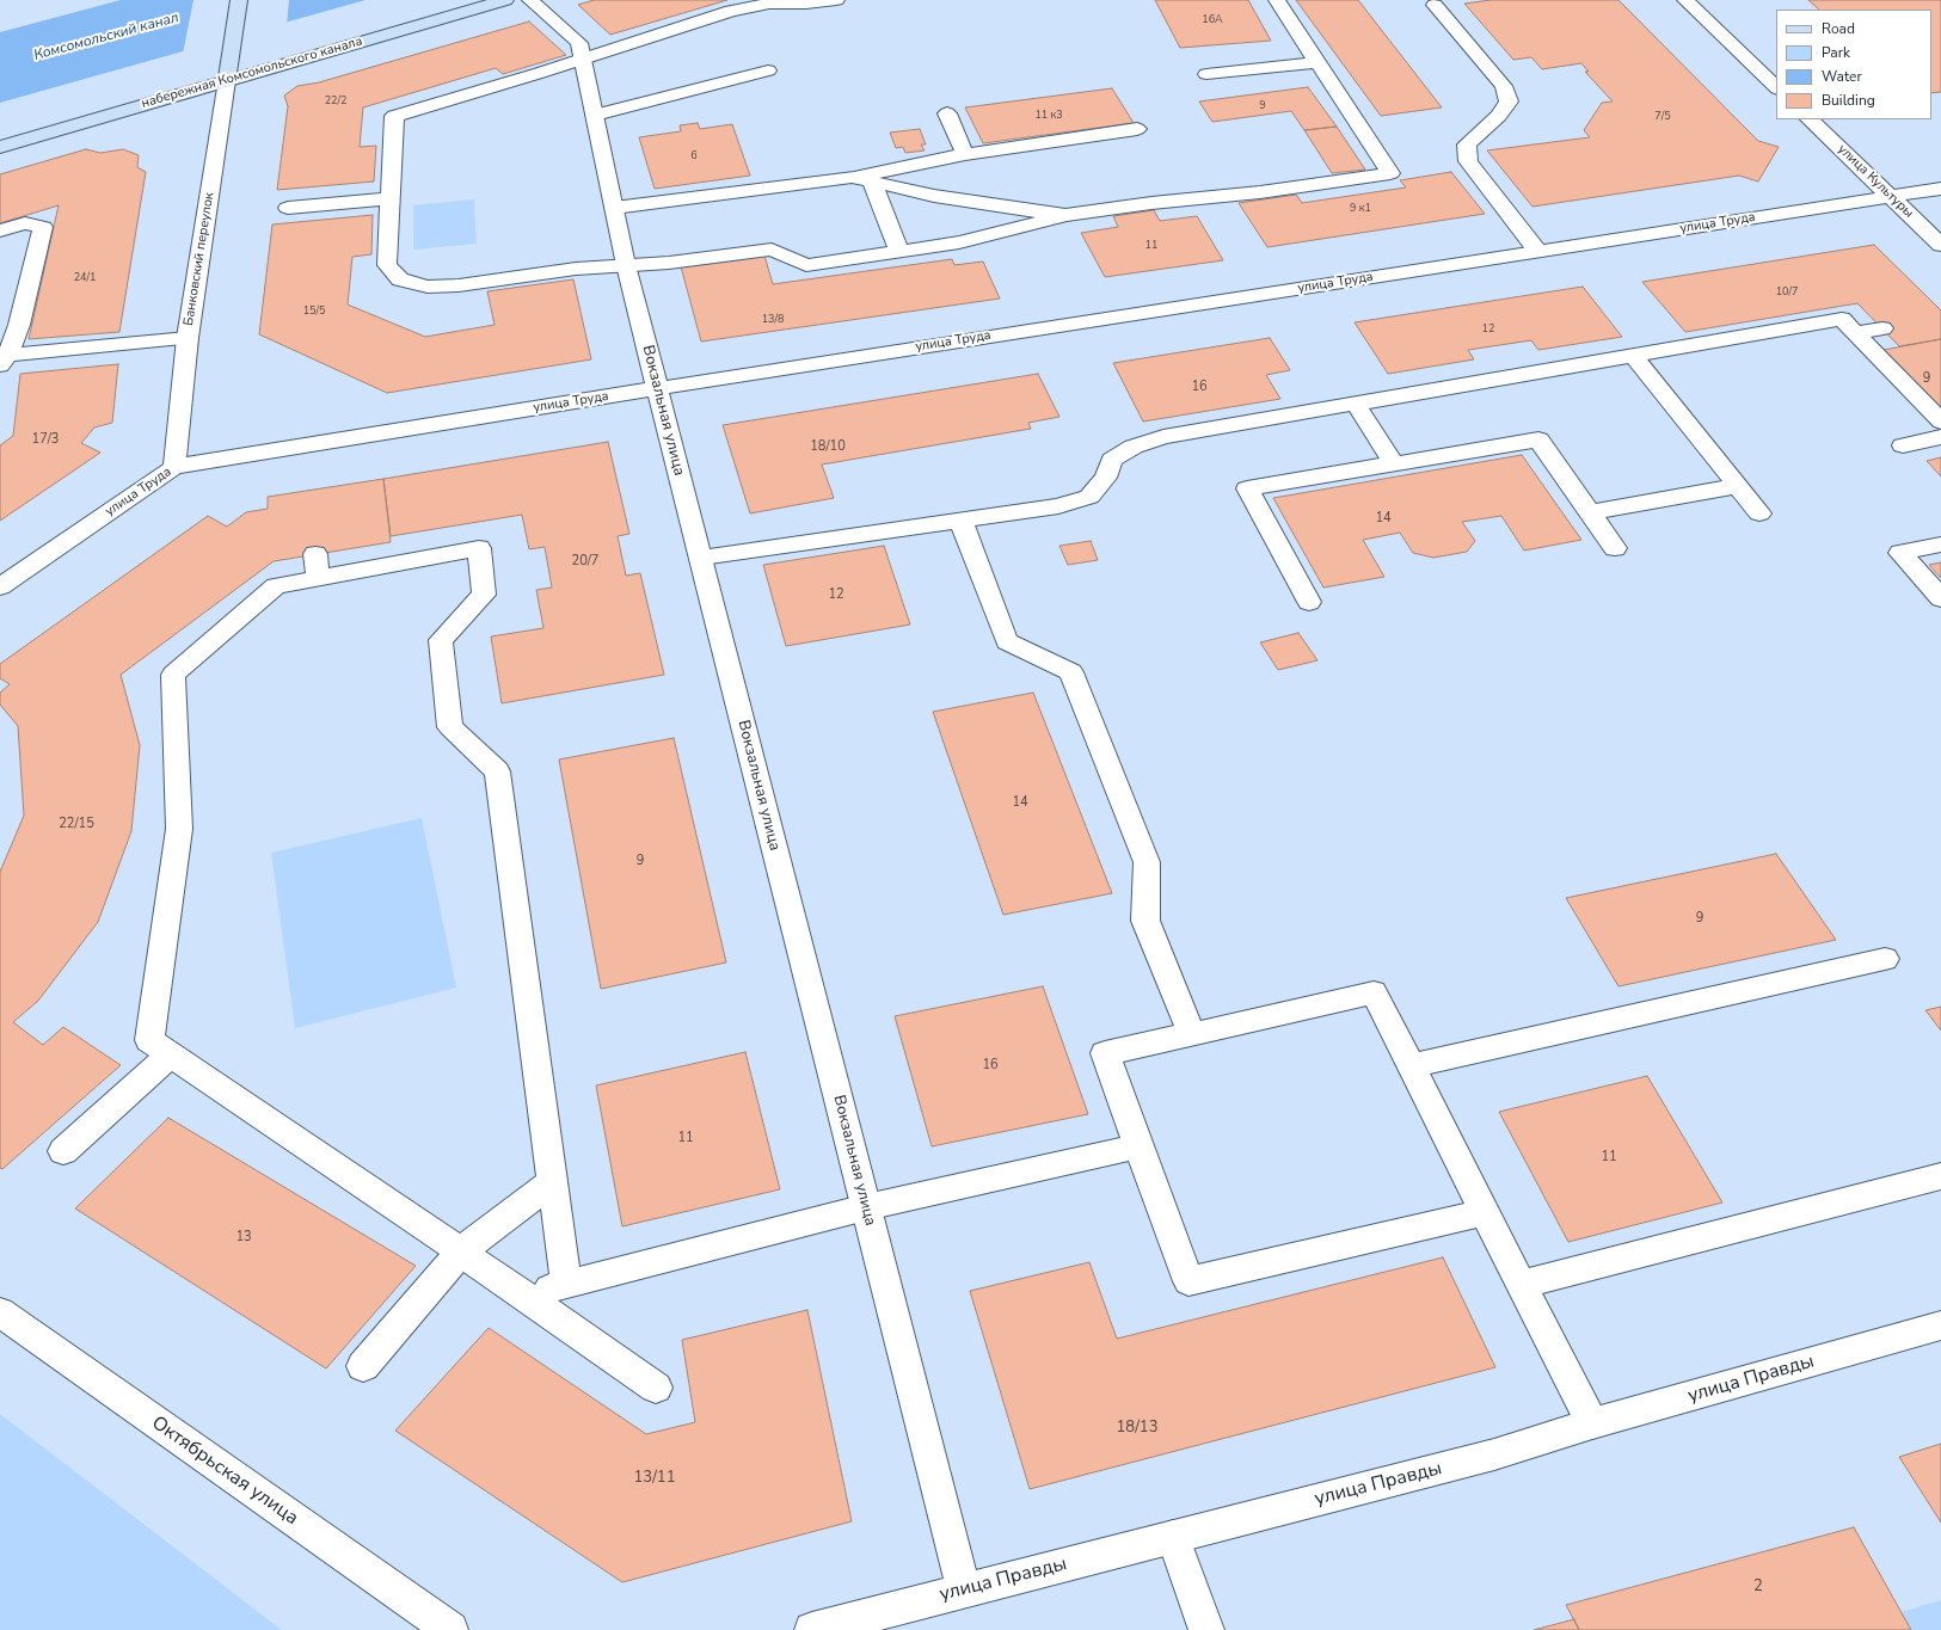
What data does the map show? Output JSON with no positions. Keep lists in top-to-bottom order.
{
  "streets": {
    "street": [
      "набережная Комсомольского канала",
      "улица Культуры",
      "улица Труда",
      "Банковский переулок",
      "Вокзальная улица",
      "улица Правды",
      "Октябрьская улица"
    ]
  },
  "crossings": [
    ["набережная Комсомольского канала", "Банковский переулок"],
    ["улица Культуры", "улица Труда"],
    ["улица Труда", "Банковский переулок"],
    ["улица Труда", "Вокзальная улица"],
    ["Вокзальная улица", "улица Правды"]
  ],
  "water": ["Комсомольский канал"],
  "house_numbers": [
    "16А",
    "22/2",
    "9",
    "11 к3",
    "7/5",
    "6",
    "9 к1",
    "11",
    "24/1",
    "10/7",
    "15/5",
    "13/8",
    "12",
    "9",
    "16",
    "17/3",
    "18/10",
    "14",
    "20/7",
    "12",
    "14",
    "22/15",
    "9",
    "9",
    "16",
    "11",
    "11",
    "13",
    "18/13",
    "13/11",
    "2"
  ],
  "legend": [
    "Road",
    "Park",
    "Water",
    "Building"
  ]
}
